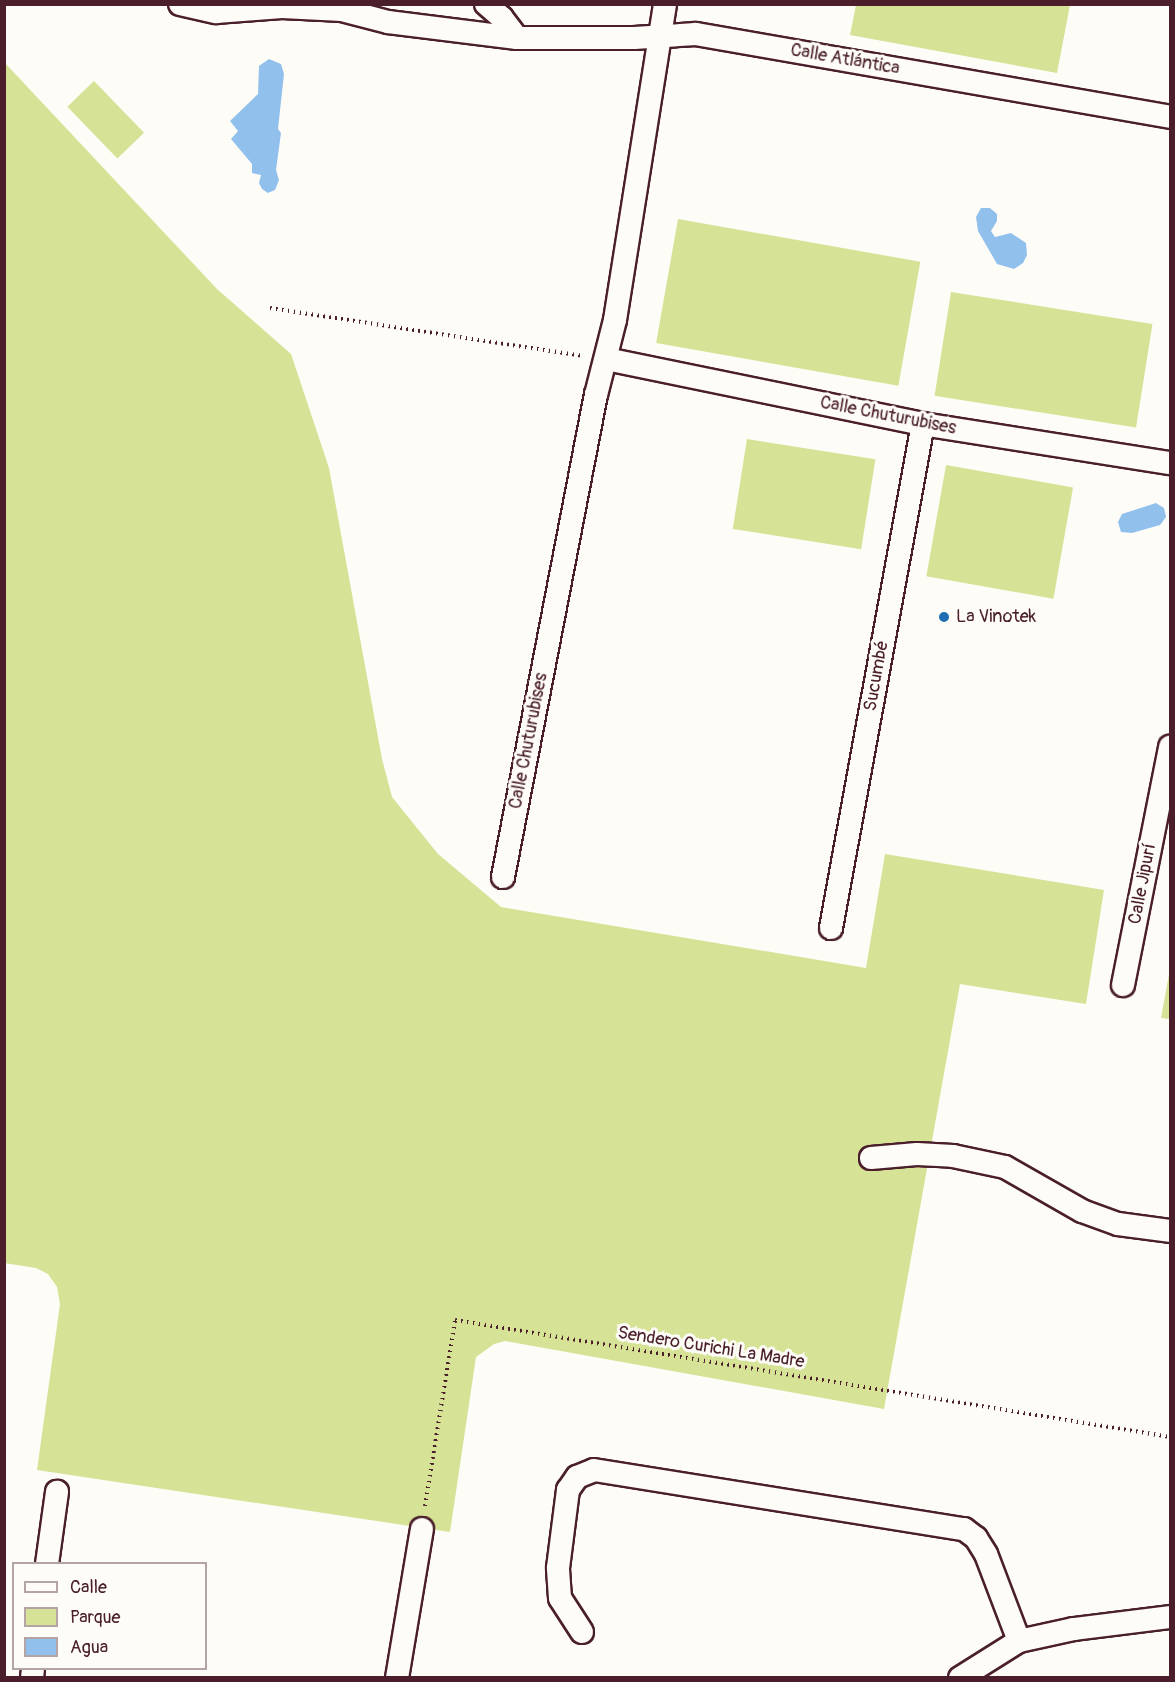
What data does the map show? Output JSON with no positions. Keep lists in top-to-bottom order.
{
  "streets": {
    "street": [
      "Calle Atlántica",
      "Calle Chuturubises",
      "Sucumbé",
      "Calle Jipurí"
    ],
    "path": ["Sendero Curichi La Madre"]
  },
  "crossings": [
    ["Calle Atlántica", "Calle Chuturubises"],
    ["Calle Chuturubises", "Sucumbé"]
  ],
  "places": ["La Vinotek"],
  "legend": ["Calle", "Parque", "Agua"]
}
